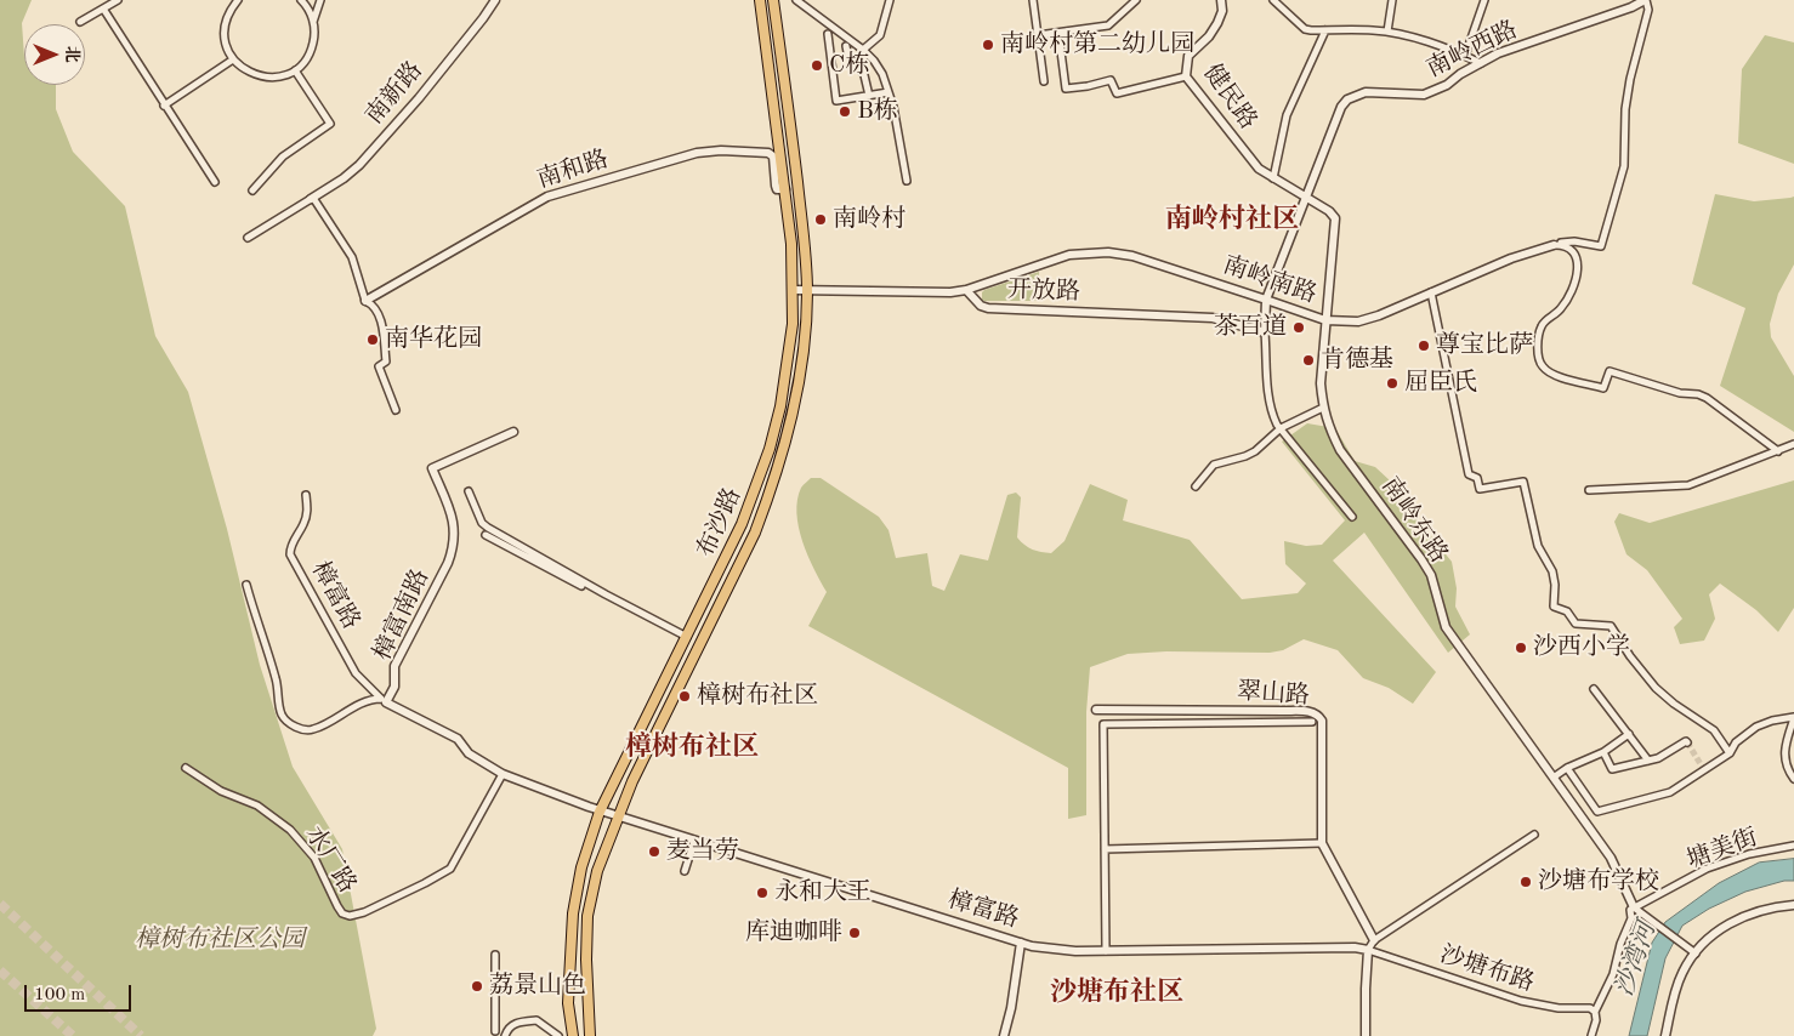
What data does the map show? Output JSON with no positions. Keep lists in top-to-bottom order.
{
  "streets": {
    "main road": ["布沙路"],
    "street": [
      "南岭西路",
      "南新路",
      "健民路",
      "南和路",
      "南岭南路",
      "开放路",
      "南岭东路",
      "樟富路",
      "樟富南路",
      "翠山路",
      "塘美街",
      "水厂路",
      "沙塘布路"
    ]
  },
  "crossings": [
    ["南岭西路", "健民路"],
    ["南岭西路", "南岭南路"],
    ["南岭西路", "南岭东路"],
    ["健民路", "南岭东路"],
    ["南和路", "布沙路"],
    ["南岭南路", "开放路"],
    ["南岭南路", "南岭东路"],
    ["南岭东路", "塘美街"],
    ["布沙路", "樟富路"],
    ["樟富路", "樟富南路"],
    ["樟富路", "沙塘布路"]
  ],
  "districts": ["南岭村社区", "樟树布社区", "沙塘布社区"],
  "water": ["沙湾河"],
  "parks": ["樟树布社区公园"],
  "places": [
    "南岭村第二幼儿园",
    "C栋",
    "B栋",
    "南岭村",
    "茶百道",
    "南华花园",
    "尊宝比萨",
    "肯德基",
    "屈臣氏",
    "沙西小学",
    "樟树布社区",
    "麦当劳",
    "沙塘布学校",
    "永和大王",
    "库迪咖啡",
    "荔景山色"
  ],
  "scale_bar": "100 m",
  "north": "right"
}
